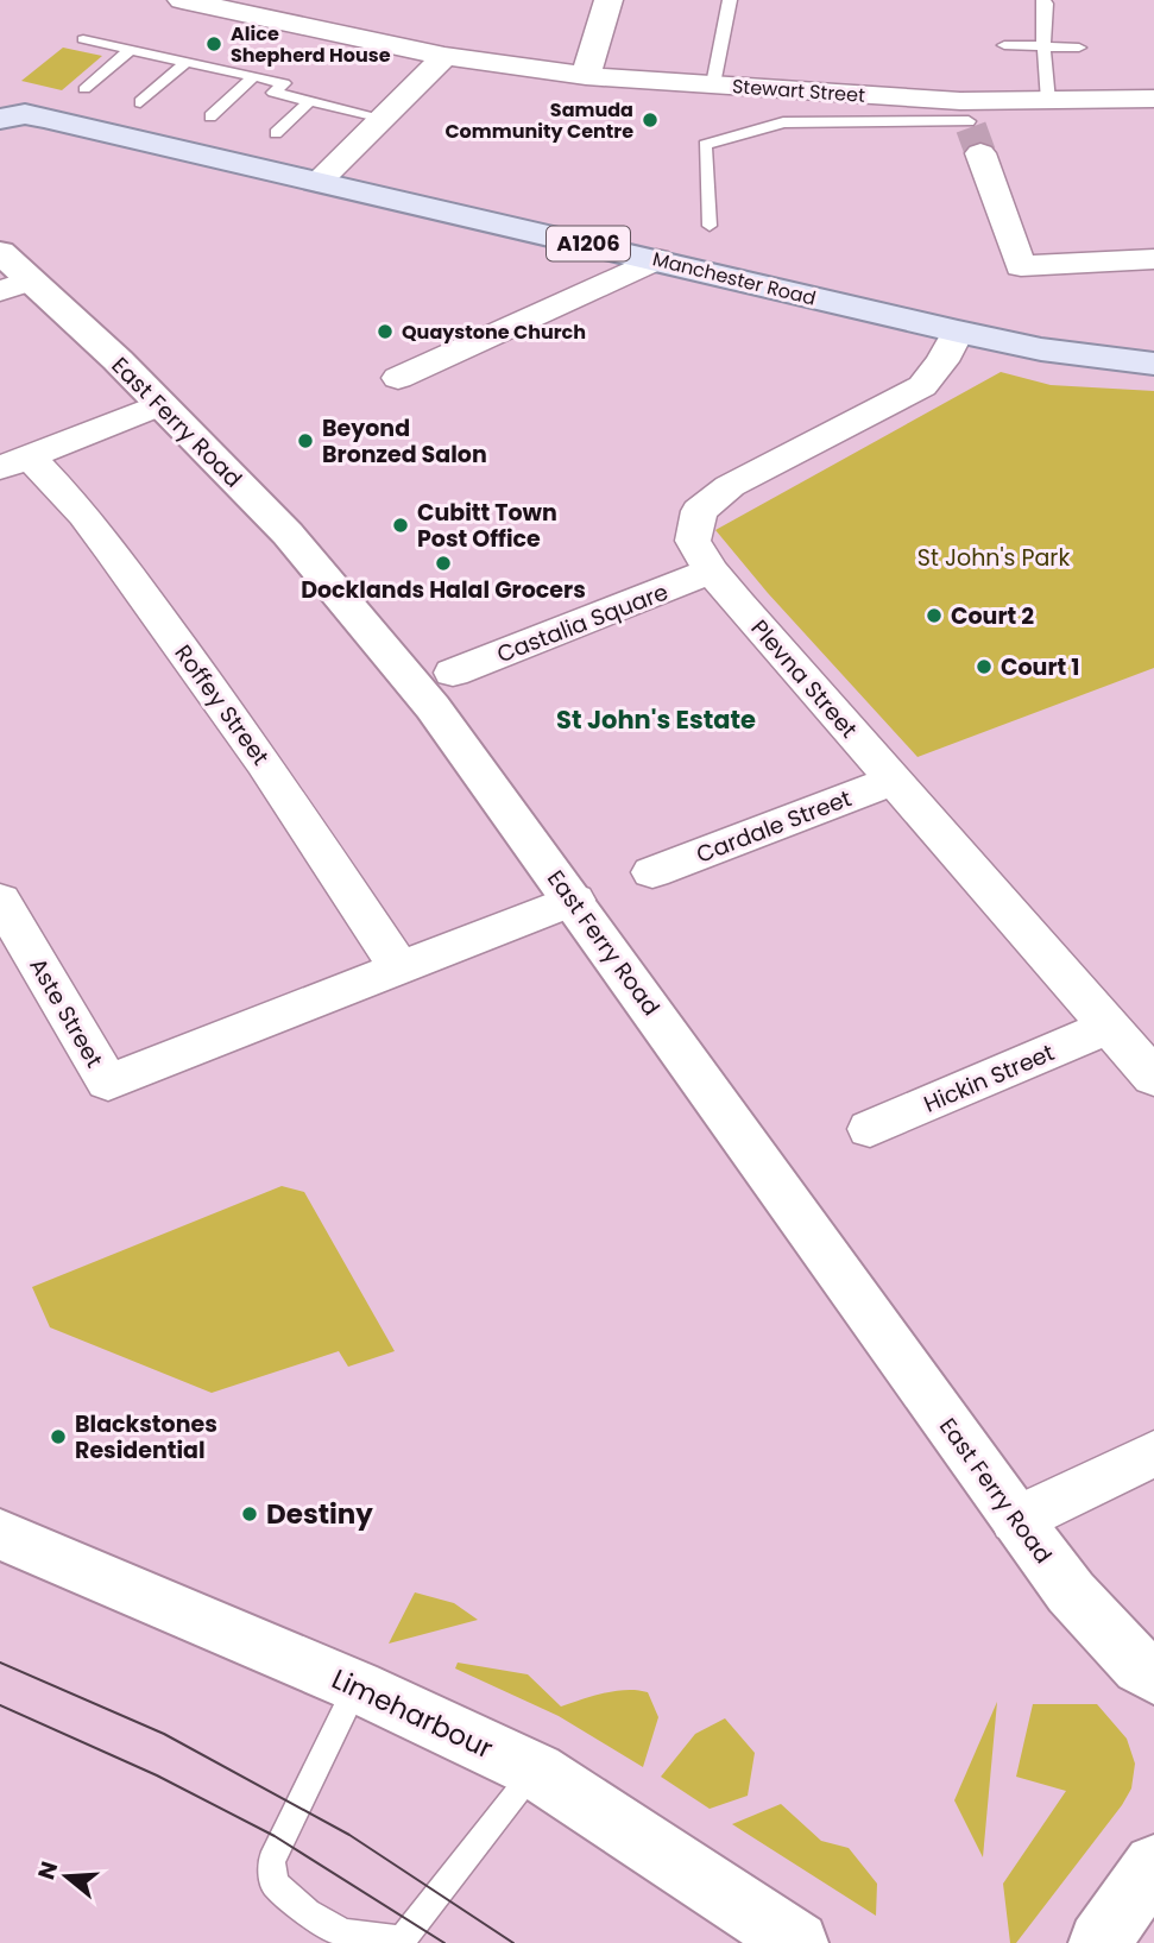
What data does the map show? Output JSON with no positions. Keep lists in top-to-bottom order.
{
  "streets": {
    "main road": ["A1206", "Manchester Road"],
    "street": [
      "Stewart Street",
      "East Ferry Road",
      "Castalia Square",
      "Plevna Street",
      "Roffey Street",
      "Cardale Street",
      "Aste Street",
      "Hickin Street",
      "Limeharbour"
    ]
  },
  "crossings": [
    ["Manchester Road", "Plevna Street"],
    ["Castalia Square", "Plevna Street"],
    ["Plevna Street", "Cardale Street"],
    ["Plevna Street", "Hickin Street"],
    ["Roffey Street", "Aste Street"]
  ],
  "districts": ["St John's Estate"],
  "parks": ["St John's Park"],
  "places": [
    "Alice Shepherd House",
    "Samuda Community Centre",
    "Quaystone Church",
    "Beyond Bronzed Salon",
    "Cubitt Town Post Office",
    "Docklands Halal Grocers",
    "Court 2",
    "Court 1",
    "Blackstones Residential",
    "Destiny"
  ],
  "north": "left"
}
